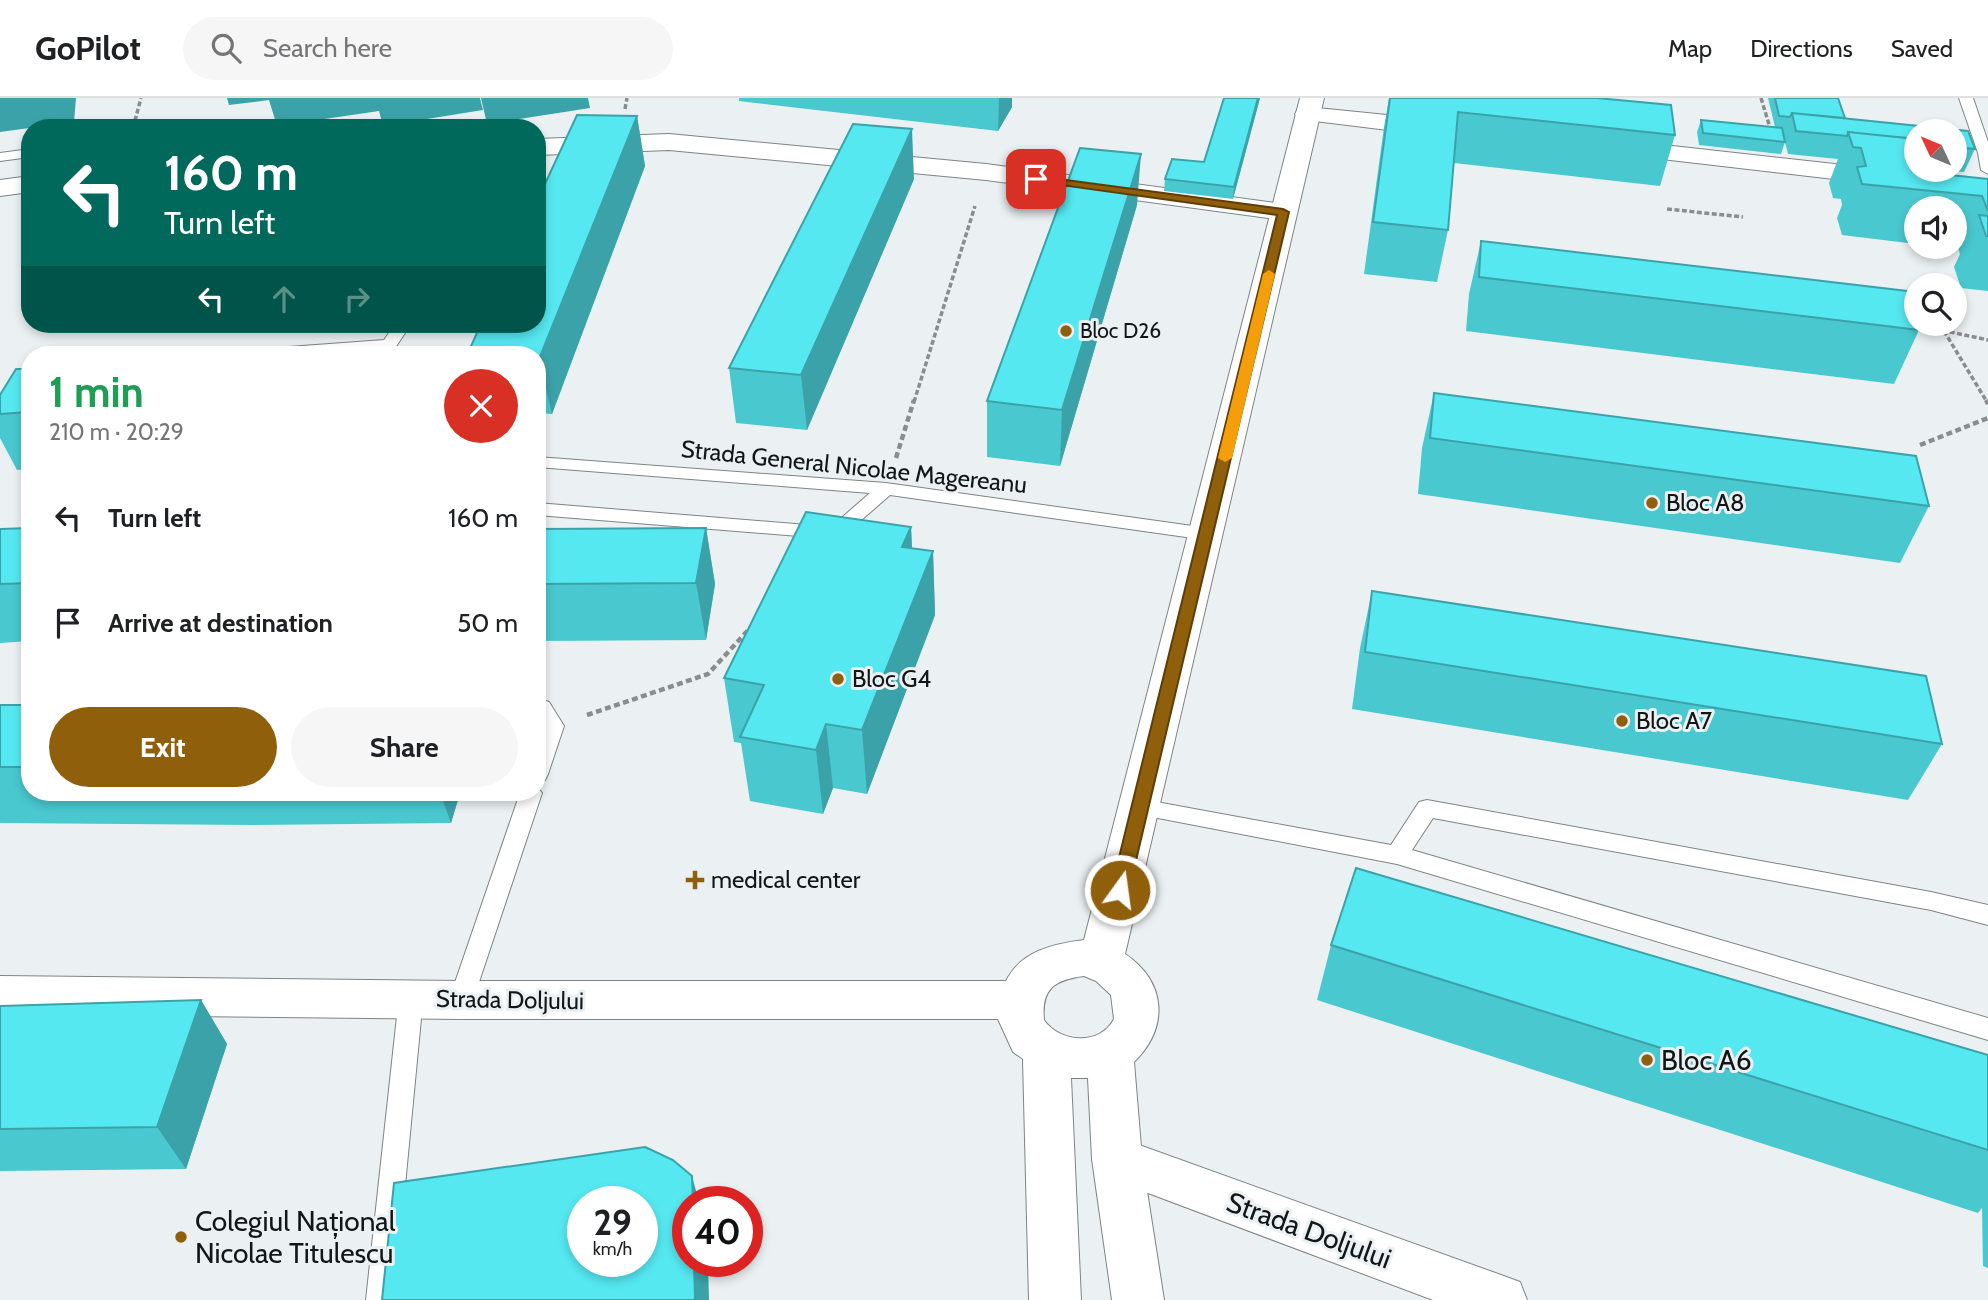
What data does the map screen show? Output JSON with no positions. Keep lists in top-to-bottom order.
{
  "streets": {
    "street": ["Strada Doljului"],
    "lane": ["Strada General Nicolae Magereanu"]
  },
  "places": {
    "other": [
      "Bloc D26",
      "Bloc A8",
      "Bloc G4",
      "Bloc A7",
      "Bloc A6",
      "Colegiul Național Nicolae Titulescu"
    ],
    "health": ["medical center"]
  },
  "north": "top left",
  "page": {
    "header": "GoPilot",
    "search": "Search here",
    "nav": ["Map", "Directions", "Saved"],
    "turn": ["160 m", "Turn left"],
    "heading": ["1 min", "210 m · 20:29"],
    "list": [
      {
        "name": "Turn left",
        "value": "160 m"
      },
      {
        "name": "Arrive at destination",
        "value": "50 m"
      }
    ],
    "buttons": ["Exit", "Share"],
    "speed": "29 km/h",
    "limit": "40"
  }
}
